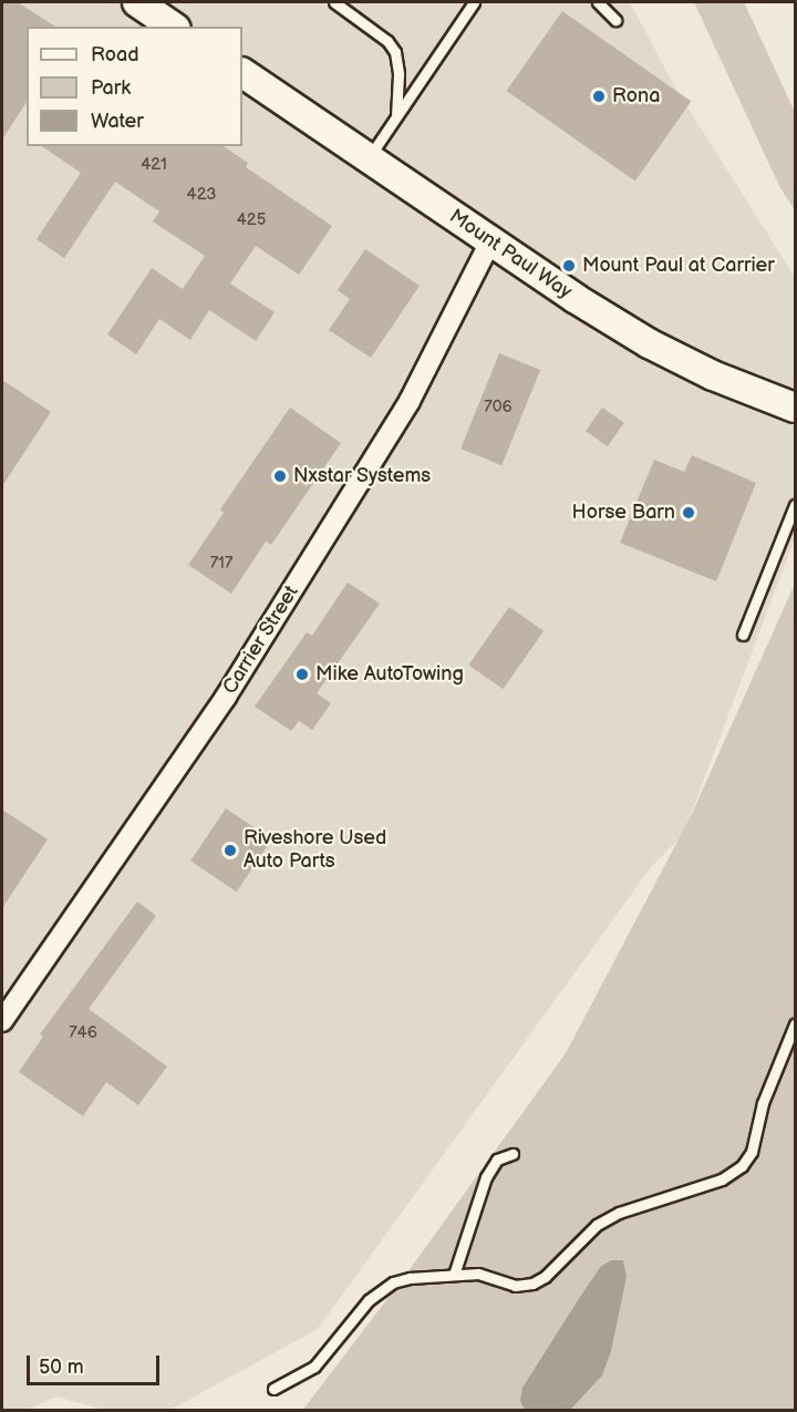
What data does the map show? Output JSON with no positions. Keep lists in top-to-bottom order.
{
  "streets": {
    "street": ["Mount Paul Way", "Carrier Street"]
  },
  "crossings": [
    ["Mount Paul Way", "Carrier Street"]
  ],
  "places": [
    "Rona",
    "Mount Paul at Carrier",
    "Nxstar Systems",
    "Horse Barn",
    "Mike AutoTowing",
    "Riveshore Used Auto Parts"
  ],
  "house_numbers": [
    "421",
    "423",
    "425",
    "706",
    "717",
    "746"
  ],
  "legend": ["Road", "Park", "Water"],
  "scale_bar": "50 m"
}
